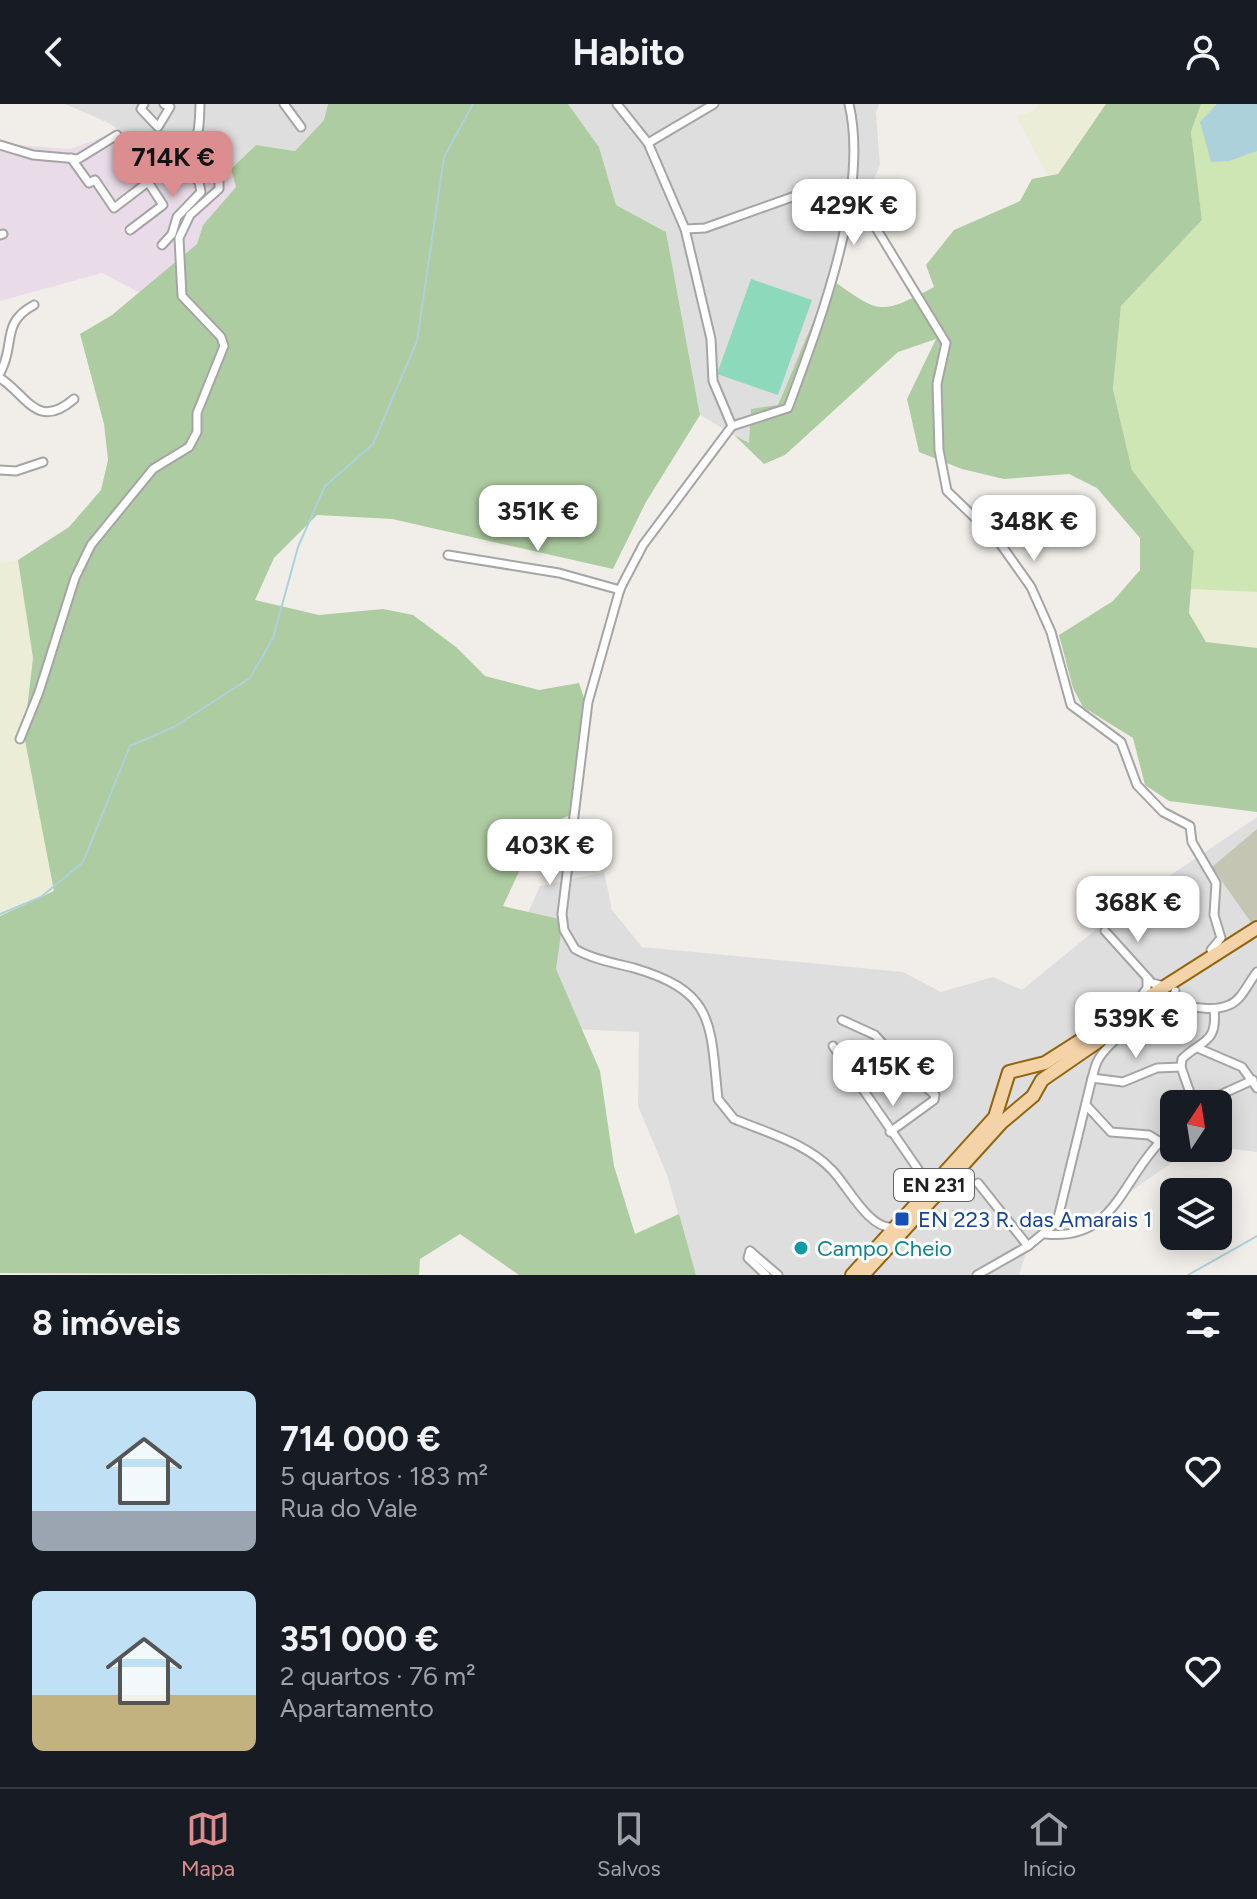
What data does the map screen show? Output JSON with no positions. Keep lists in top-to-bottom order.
{
  "streets": {
    "main road": ["EN 231"]
  },
  "places": {
    "transit": ["EN 223 R. das Amarais 1"],
    "other": ["Campo Cheio"]
  },
  "north": "top",
  "page": {
    "header": "Habito",
    "price": [
      "714K €",
      "429K €",
      "351K €",
      "348K €",
      "403K €",
      "368K €",
      "539K €",
      "415K €"
    ],
    "heading": "8 imóveis",
    "list": [
      {
        "name": "714 000 €",
        "note": "5 quartos · 183 m² · Rua do Vale"
      },
      {
        "name": "351 000 €",
        "note": "2 quartos · 76 m² · Apartamento"
      }
    ],
    "tabs": ["Mapa", "Salvos", "Início"]
  }
}
